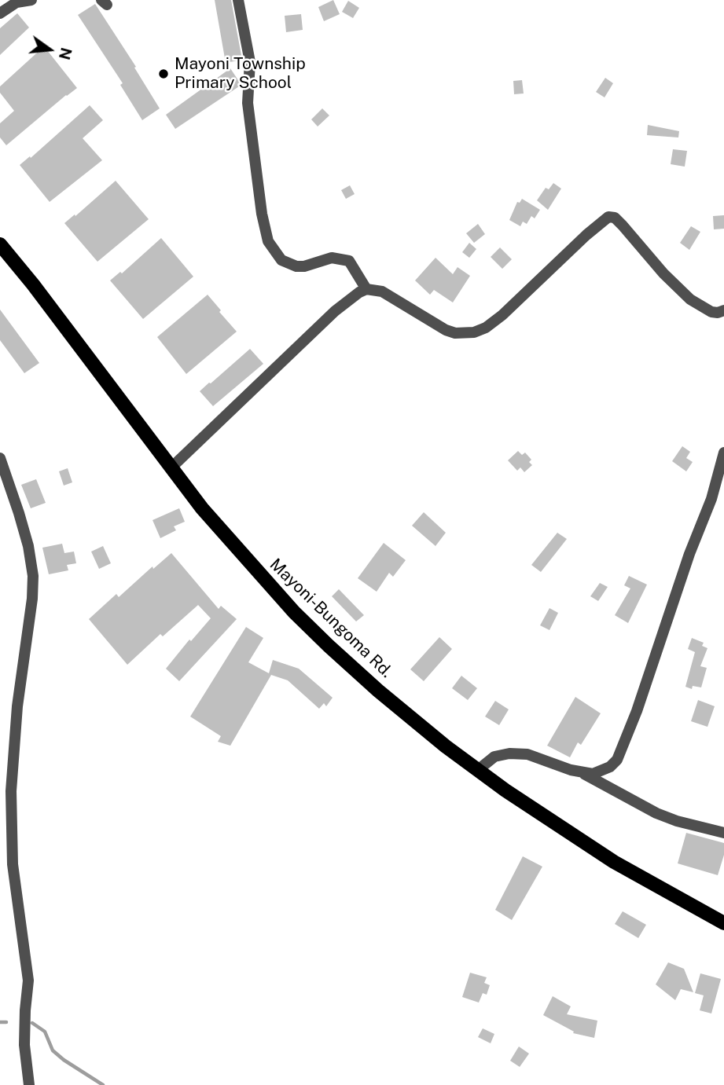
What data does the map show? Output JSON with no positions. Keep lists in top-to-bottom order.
{
  "streets": {
    "main road": ["Mayoni-Bungoma Rd."]
  },
  "places": ["Mayoni Township Primary School"],
  "north": "right"
}
